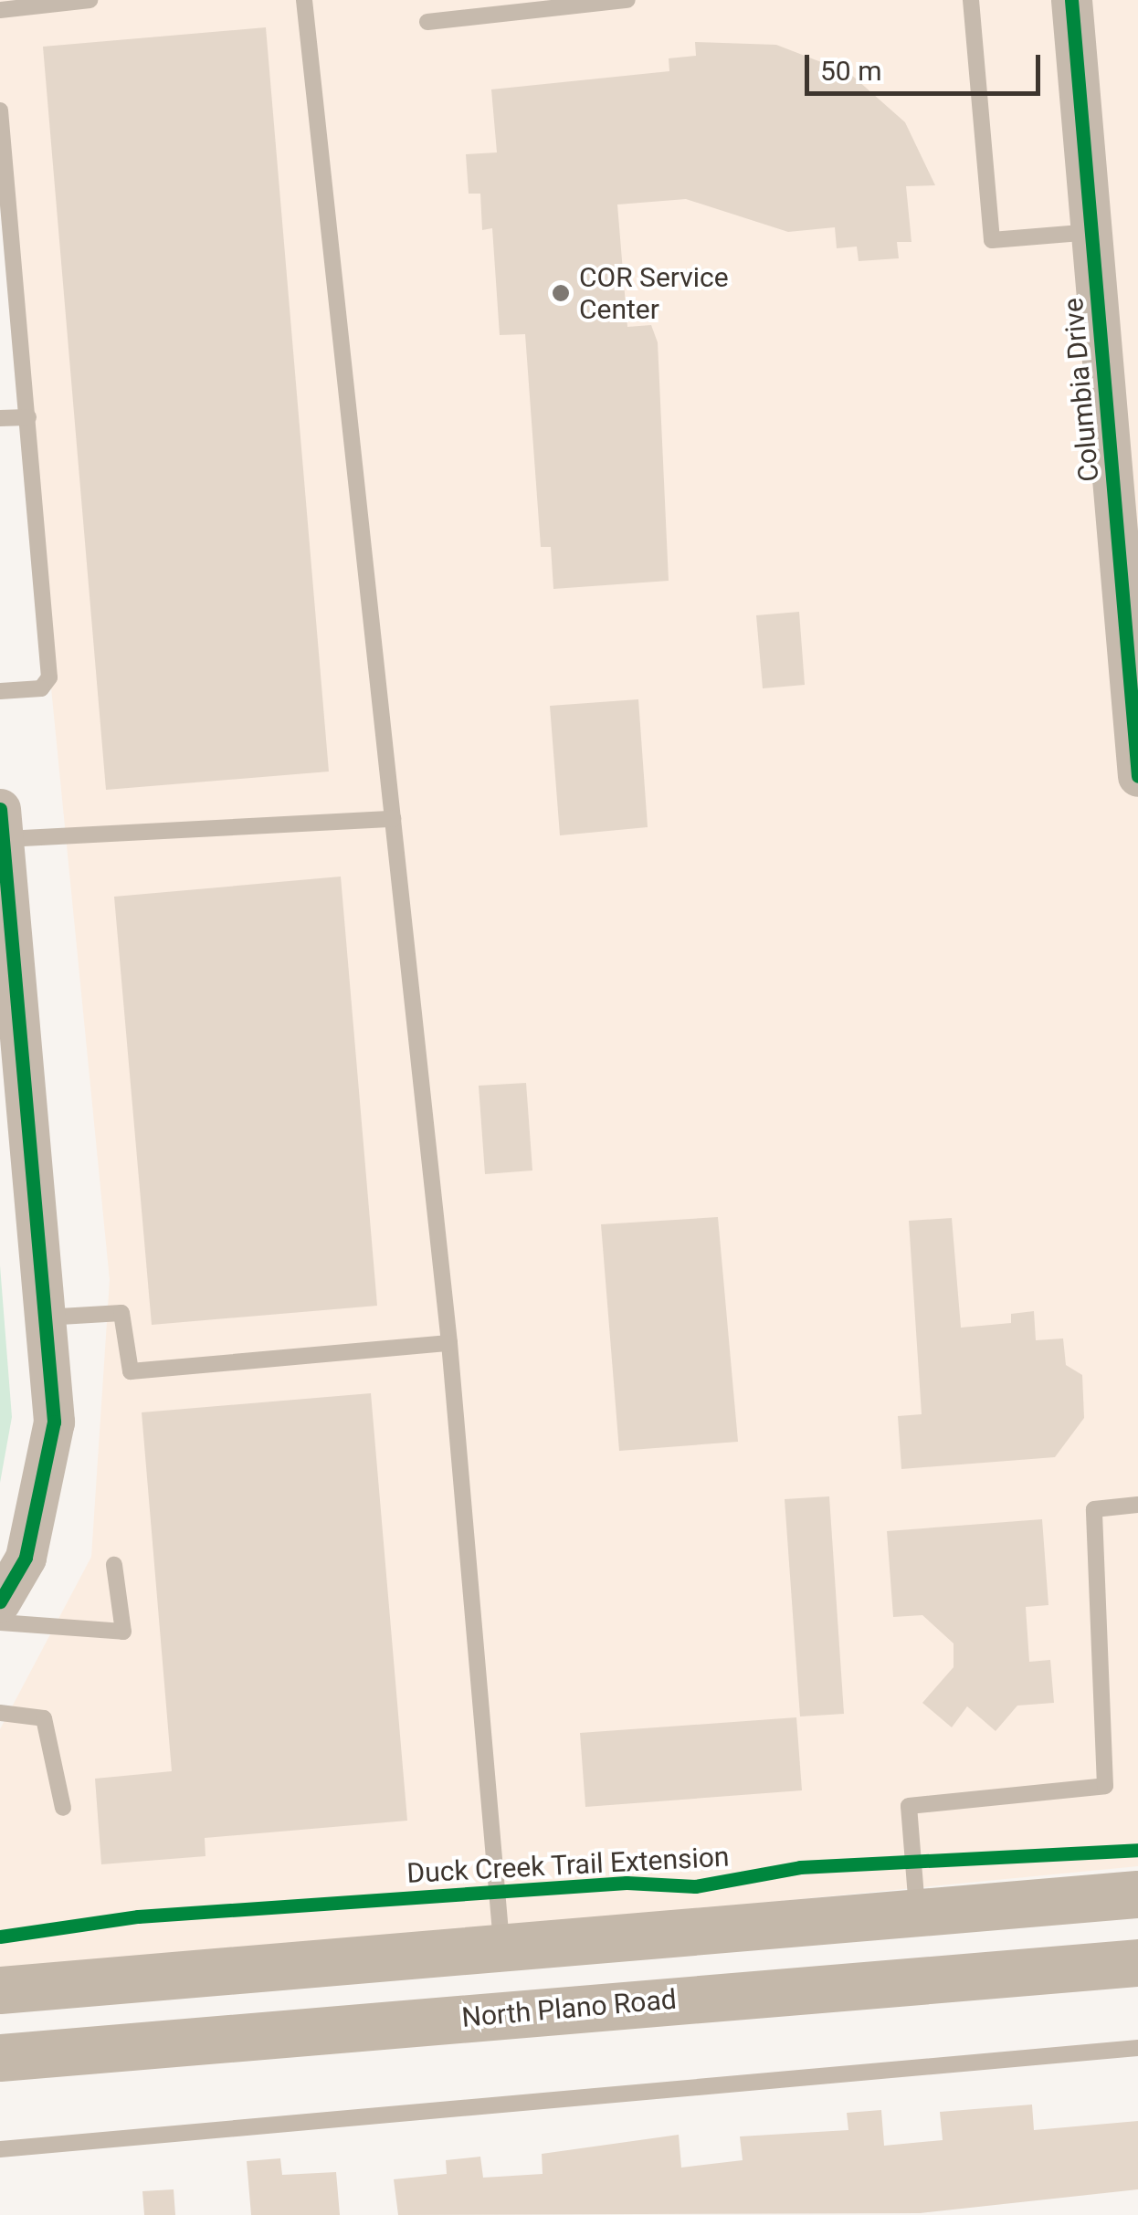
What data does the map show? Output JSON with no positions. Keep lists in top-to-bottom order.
{
  "streets": {
    "main road": ["North Plano Road"],
    "street": ["Columbia Drive"],
    "cycle path": ["Duck Creek Trail Extension"]
  },
  "places": ["COR Service Center"],
  "scale_bar": "50 m"
}
